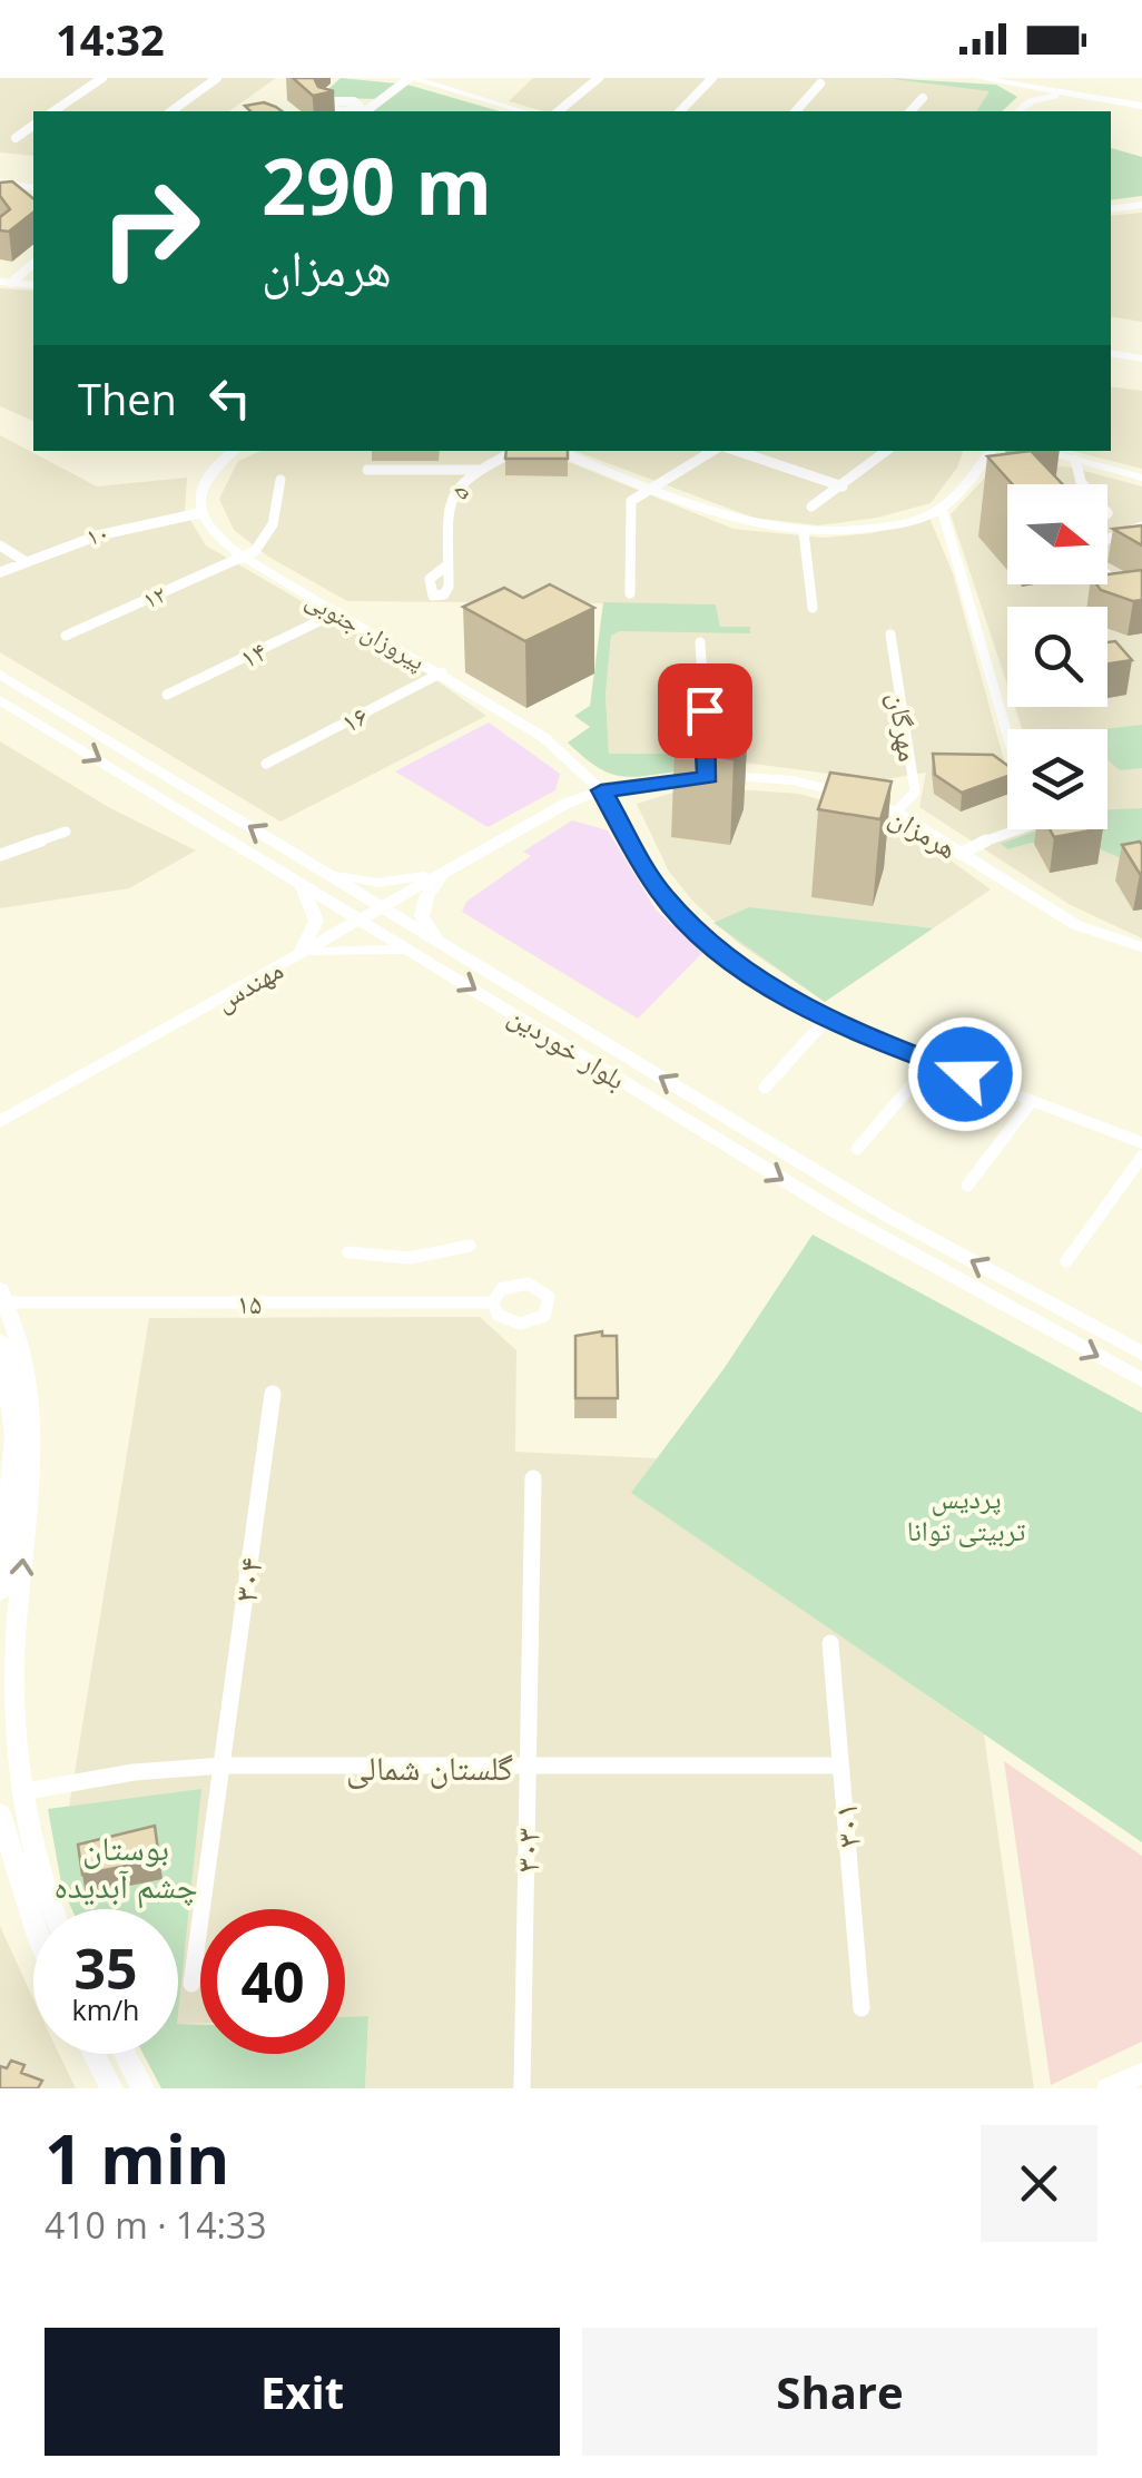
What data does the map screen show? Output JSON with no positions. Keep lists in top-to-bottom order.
{
  "streets": {
    "street": [
      "۵",
      "۱۰",
      "۱۲",
      "پیروزان جنوبی",
      "۱۴",
      "۱۶",
      "مهرگان",
      "هرمزان",
      "مهندس",
      "بلوار خوردین",
      "۱۵",
      "۳۰۴",
      "گلستان شمالی",
      "۳۰۱",
      "۳۰۳"
    ]
  },
  "crossings": [
    ["۱۰", "پیروزان جنوبی"],
    ["۱۲", "پیروزان جنوبی"],
    ["پیروزان جنوبی", "۱۴"],
    ["پیروزان جنوبی", "۱۶"],
    ["پیروزان جنوبی", "هرمزان"],
    ["مهرگان", "هرمزان"],
    ["هرمزان", "مهندس"],
    ["هرمزان", "بلوار خوردین"],
    ["مهندس", "بلوار خوردین"],
    ["۳۰۴", "گلستان شمالی"],
    ["گلستان شمالی", "۳۰۱"],
    ["گلستان شمالی", "۳۰۳"]
  ],
  "parks": ["پردیس تربیتی توانا", "بوستان چشم آبدیده"],
  "north": "right",
  "page": {
    "status": "14:32",
    "turn": ["290 m", "هرمزان"],
    "then": "Then",
    "speed": "35 km/h",
    "limit": "40",
    "heading": ["1 min", "410 m · 14:33"],
    "buttons": ["Exit", "Share"]
  }
}
